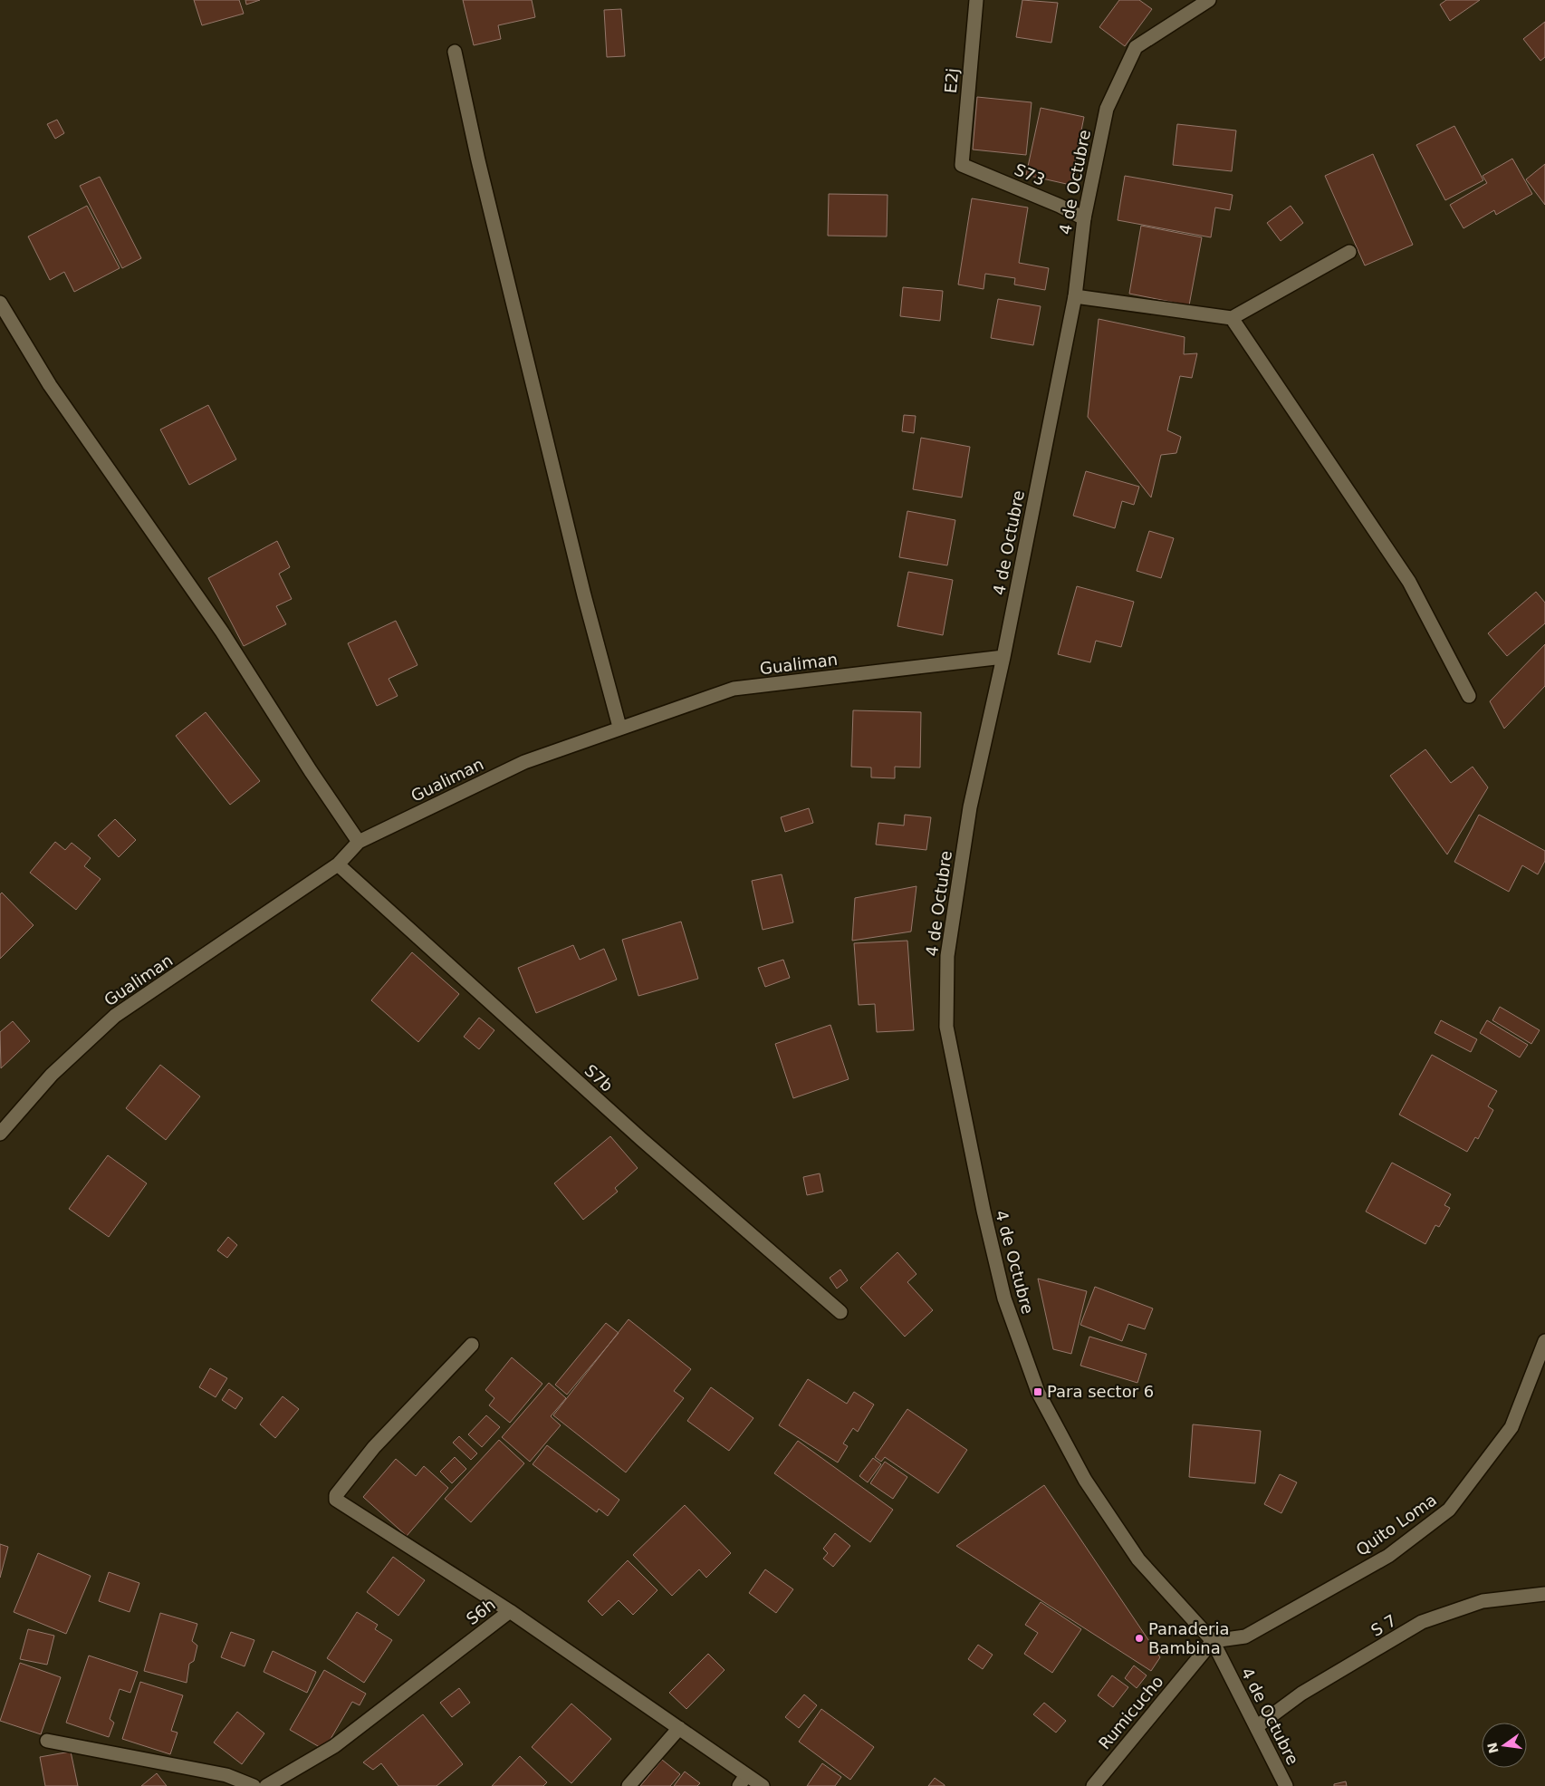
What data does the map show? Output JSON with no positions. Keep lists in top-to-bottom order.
{
  "streets": {
    "street": [
      "E2j",
      "S73",
      "4 de Octubre",
      "Gualiman",
      "S7b",
      "Quito Loma",
      "S6h",
      "S 7",
      "Rumicucho"
    ]
  },
  "crossings": [
    ["E2j", "S73"],
    ["S73", "4 de Octubre"],
    ["4 de Octubre", "Gualiman"],
    ["4 de Octubre", "Quito Loma"],
    ["4 de Octubre", "S 7"],
    ["4 de Octubre", "Rumicucho"],
    ["Gualiman", "S7b"],
    ["Quito Loma", "Rumicucho"]
  ],
  "places": {
    "transit": ["Para sector 6"],
    "other": ["Panaderia Bambina"]
  },
  "north": "left"
}
